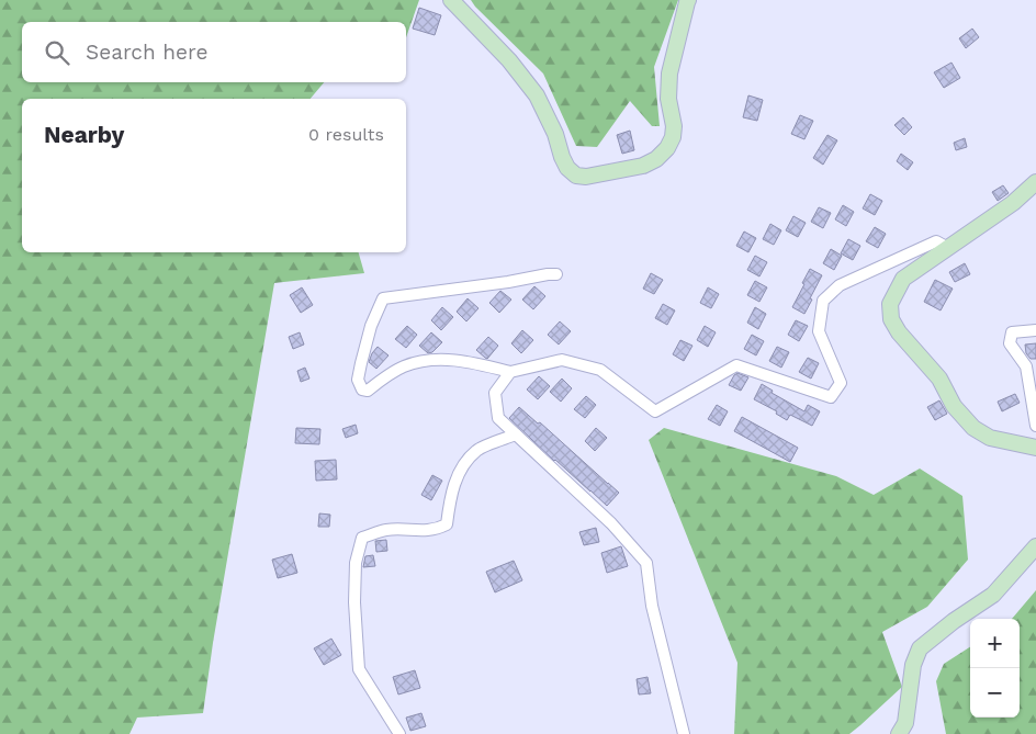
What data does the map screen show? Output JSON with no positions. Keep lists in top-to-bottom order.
{
  "page": {
    "search": "Search here",
    "heading": ["Nearby", "0 results"],
    "map_buttons": ["+", "−"]
  }
}
